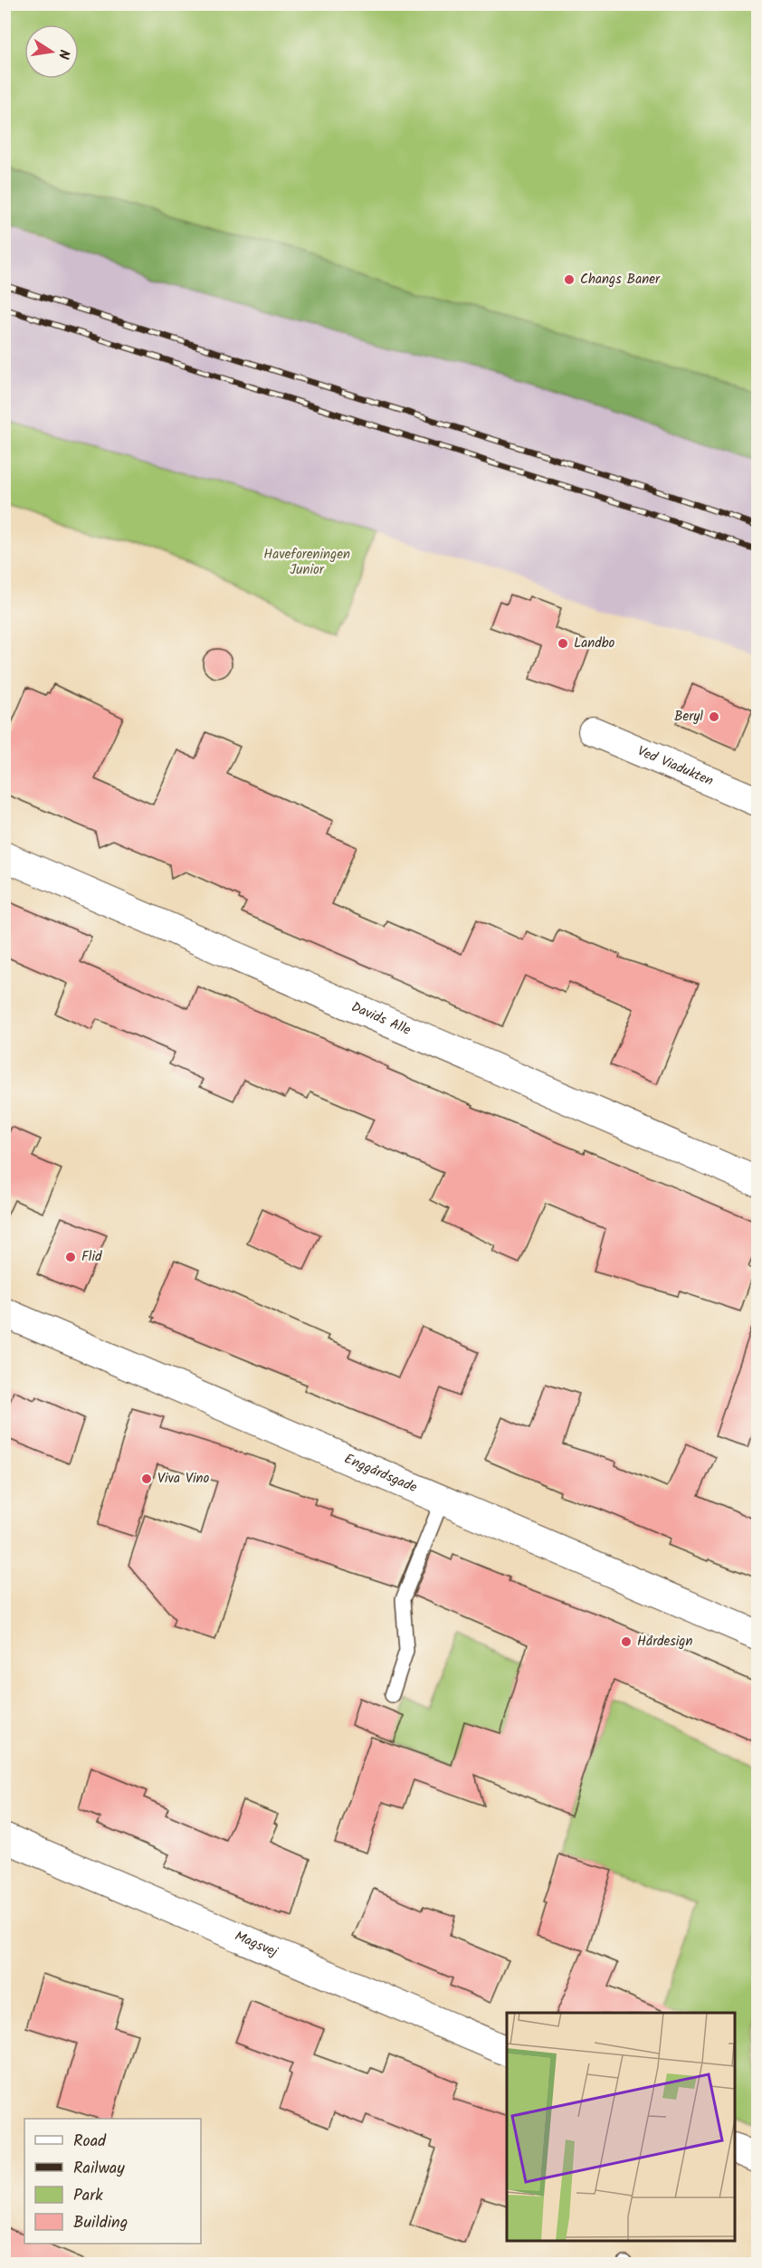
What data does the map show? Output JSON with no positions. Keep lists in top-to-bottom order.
{
  "streets": {
    "street": [
      "Ved Viadukten",
      "Davids Alle",
      "Enggårdsgade",
      "Magsvej"
    ]
  },
  "parks": ["Haveforeningen Junior"],
  "places": [
    "Changs Baner",
    "Landbo",
    "Beryl",
    "Flid",
    "Viva Vino",
    "Hårdesign"
  ],
  "legend": [
    "Road",
    "Railway",
    "Park",
    "Building"
  ],
  "north": "right"
}
